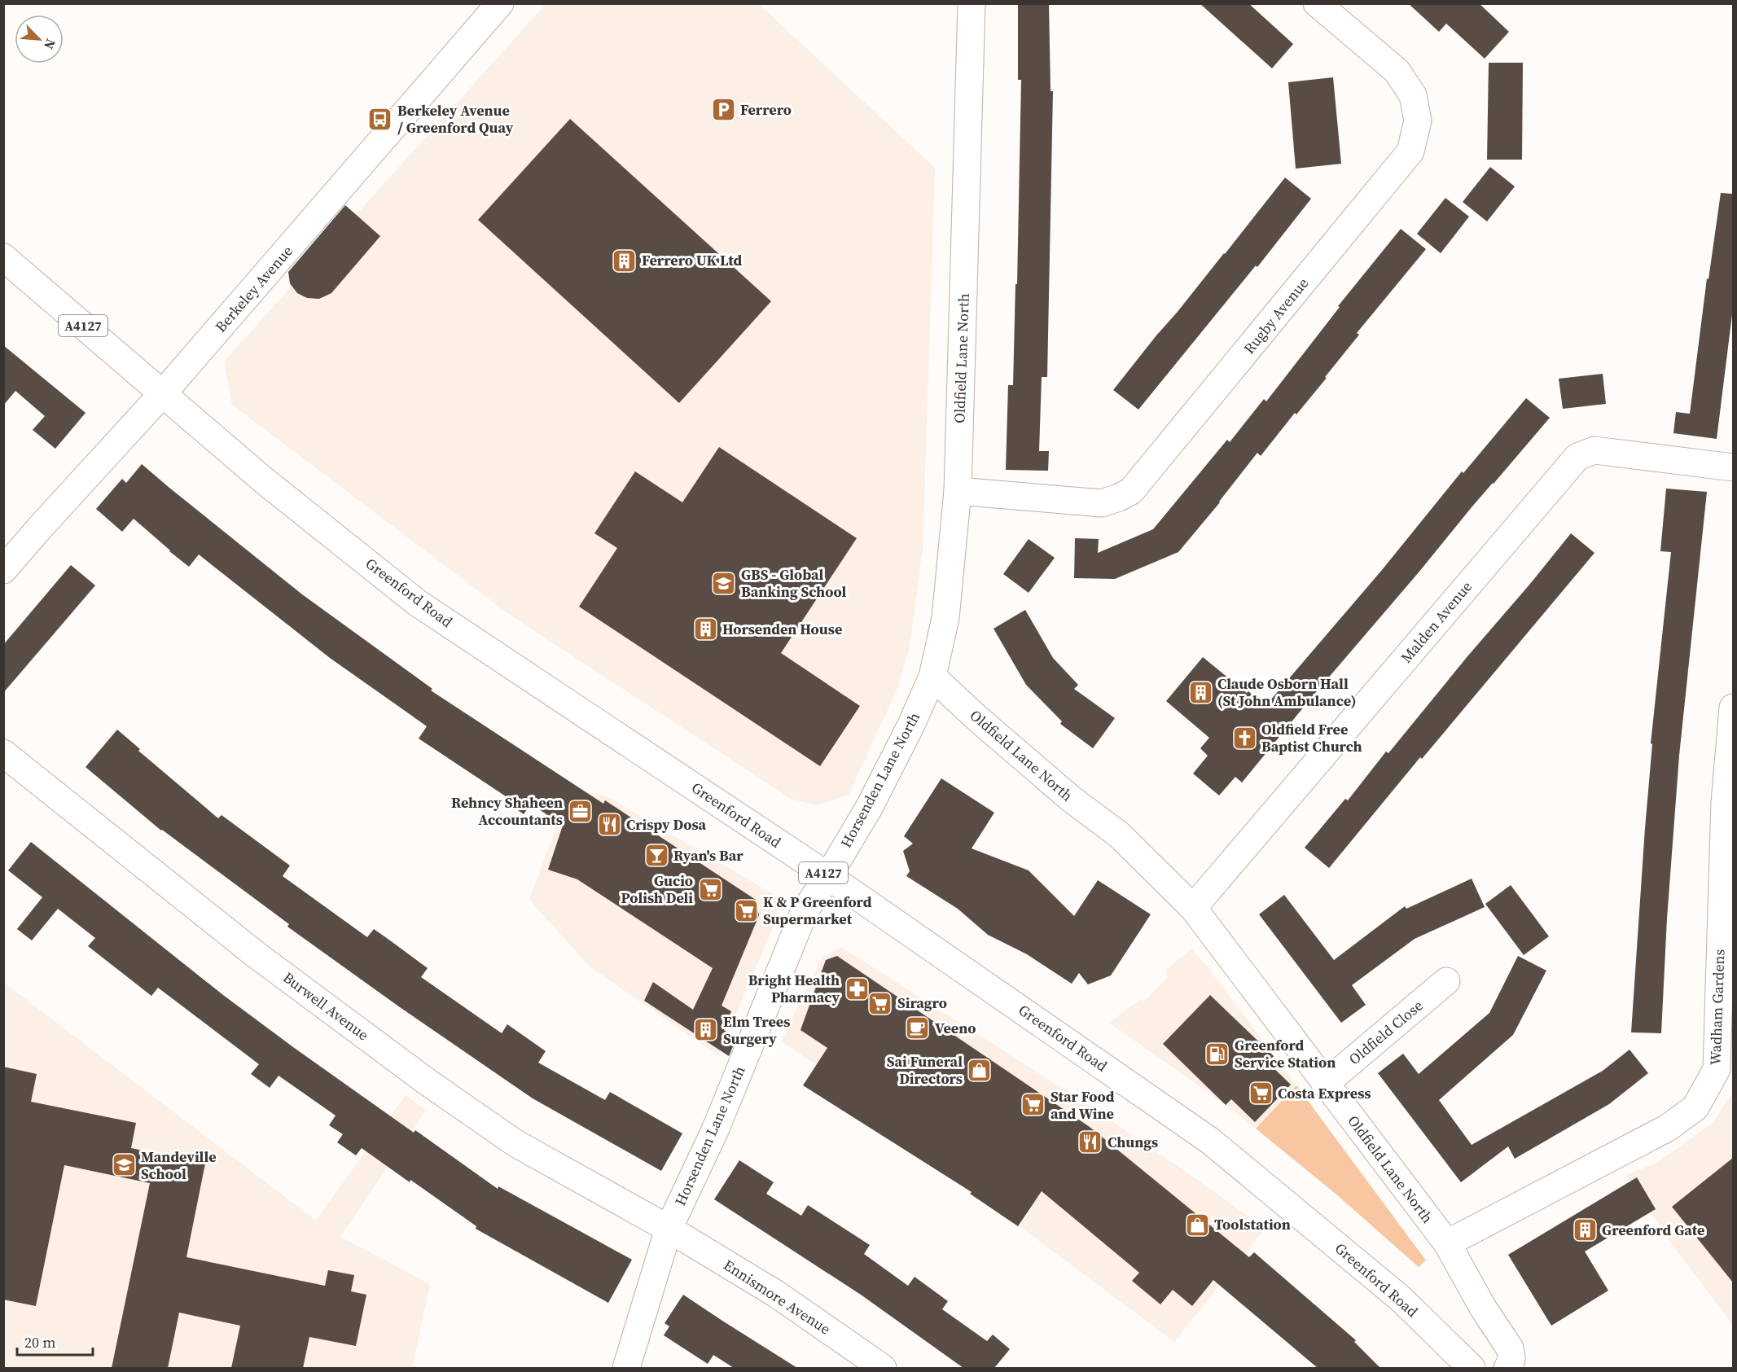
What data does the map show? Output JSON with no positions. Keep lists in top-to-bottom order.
{
  "streets": {
    "street": [
      "Berkeley Avenue",
      "Rugby Avenue",
      "A4127",
      "Oldfield Lane North",
      "Greenford Road",
      "Malden Avenue",
      "Horsenden Lane North",
      "Burwell Avenue",
      "Wadham Gardens",
      "Oldfield Close",
      "Ennismore Avenue"
    ]
  },
  "crossings": [
    ["Berkeley Avenue", "Greenford Road"],
    ["Rugby Avenue", "Oldfield Lane North"],
    ["Oldfield Lane North", "Malden Avenue"],
    ["Oldfield Lane North", "Horsenden Lane North"],
    ["Oldfield Lane North", "Wadham Gardens"],
    ["Oldfield Lane North", "Oldfield Close"],
    ["Greenford Road", "Horsenden Lane North"],
    ["Horsenden Lane North", "Burwell Avenue"],
    ["Horsenden Lane North", "Ennismore Avenue"],
    ["Burwell Avenue", "Ennismore Avenue"]
  ],
  "places": {
    "parking": ["Ferrero"],
    "bus stop": ["Berkeley Avenue / Greenford Quay"],
    "building": [
      "Ferrero UK Ltd",
      "Horsenden House",
      "Claude Osborn Hall (St John Ambulance)",
      "Elm Trees Surgery",
      "Greenford Gate"
    ],
    "school or university": ["GBS - Global Banking School", "Mandeville School"],
    "church": ["Oldfield Free Baptist Church"],
    "office": ["Rehncy Shaheen Accountants"],
    "restaurant": ["Crispy Dosa", "Chungs"],
    "bar": ["Ryan's Bar"],
    "supermarket": [
      "Gucio Polish Deli",
      "K & P Greenford Supermarket",
      "Siragro",
      "Costa Express",
      "Star Food and Wine"
    ],
    "pharmacy": ["Bright Health Pharmacy"],
    "cafe": ["Veeno"],
    "fuel station": ["Greenford Service Station"],
    "shop": ["Sai Funeral Directors", "Toolstation"]
  },
  "scale_bar": "20 m",
  "north": "bottom right"
}
